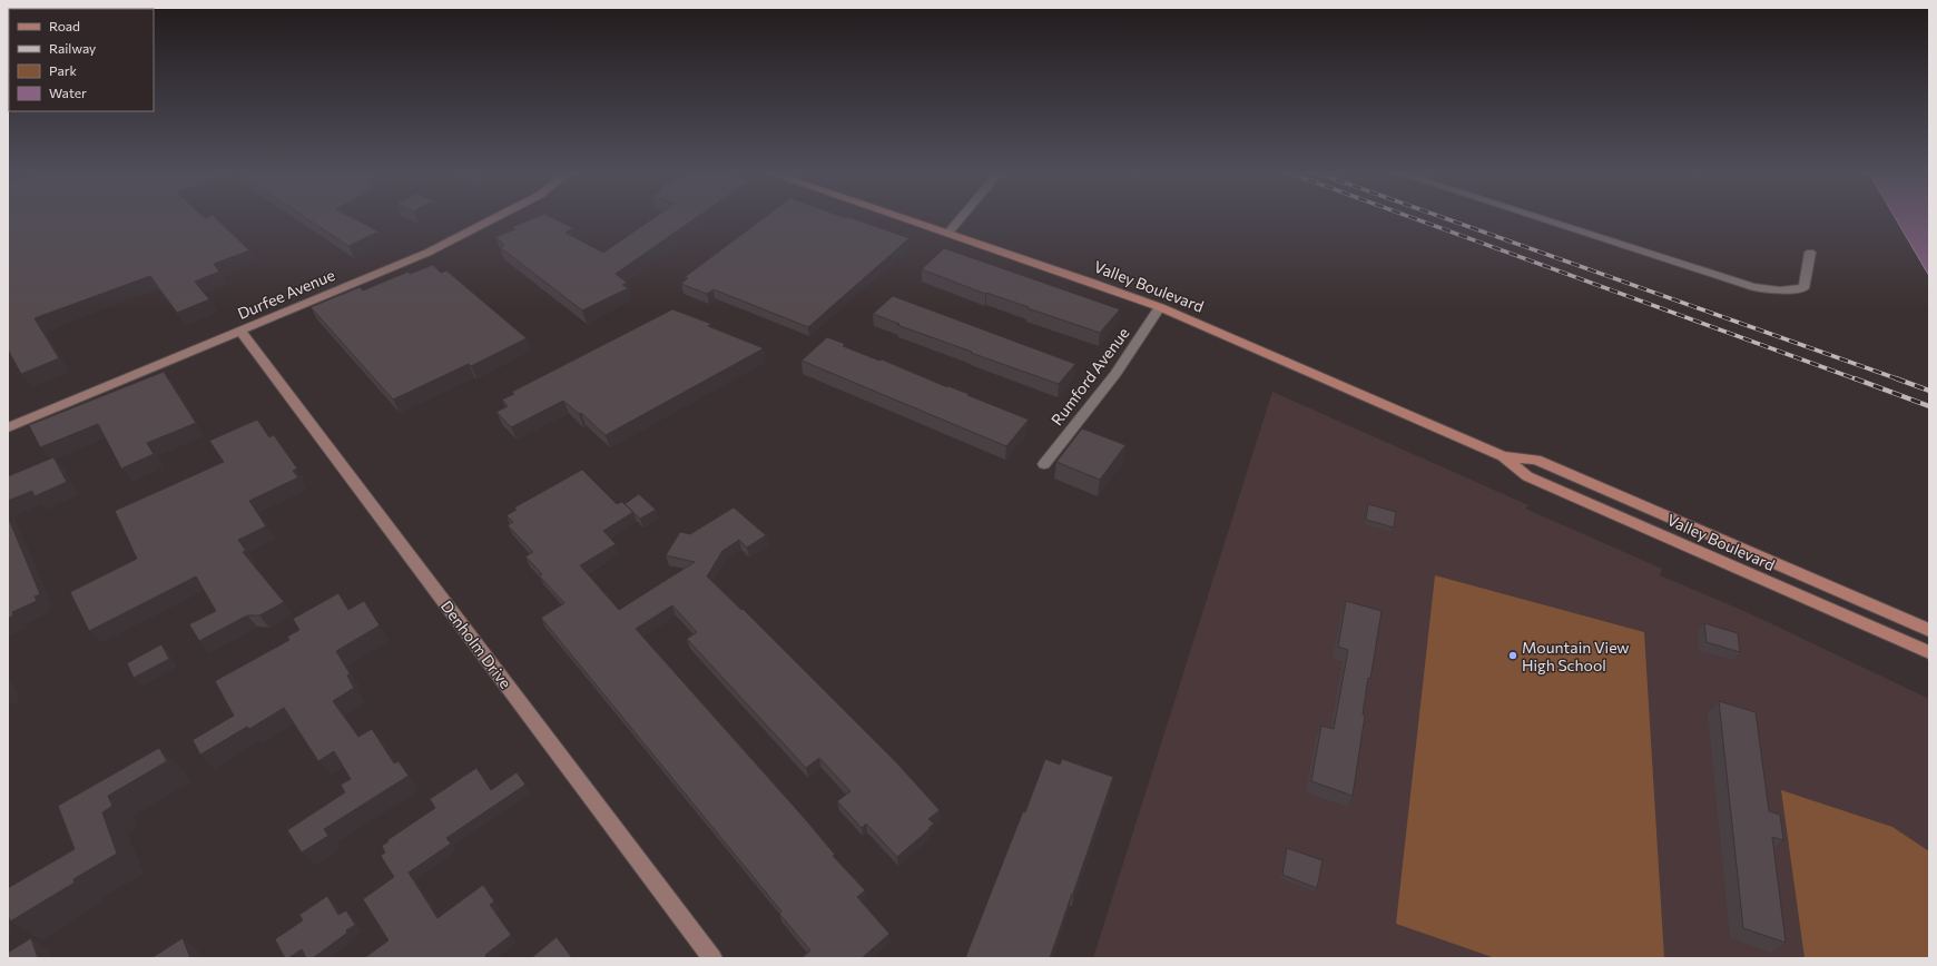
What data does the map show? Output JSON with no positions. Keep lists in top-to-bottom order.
{
  "streets": {
    "main road": ["Valley Boulevard"],
    "street": ["Durfee Avenue", "Rumford Avenue", "Denholm Drive"]
  },
  "crossings": [
    ["Valley Boulevard", "Rumford Avenue"],
    ["Durfee Avenue", "Denholm Drive"]
  ],
  "places": ["Mountain View High School"],
  "legend": [
    "Road",
    "Railway",
    "Park",
    "Water"
  ]
}
